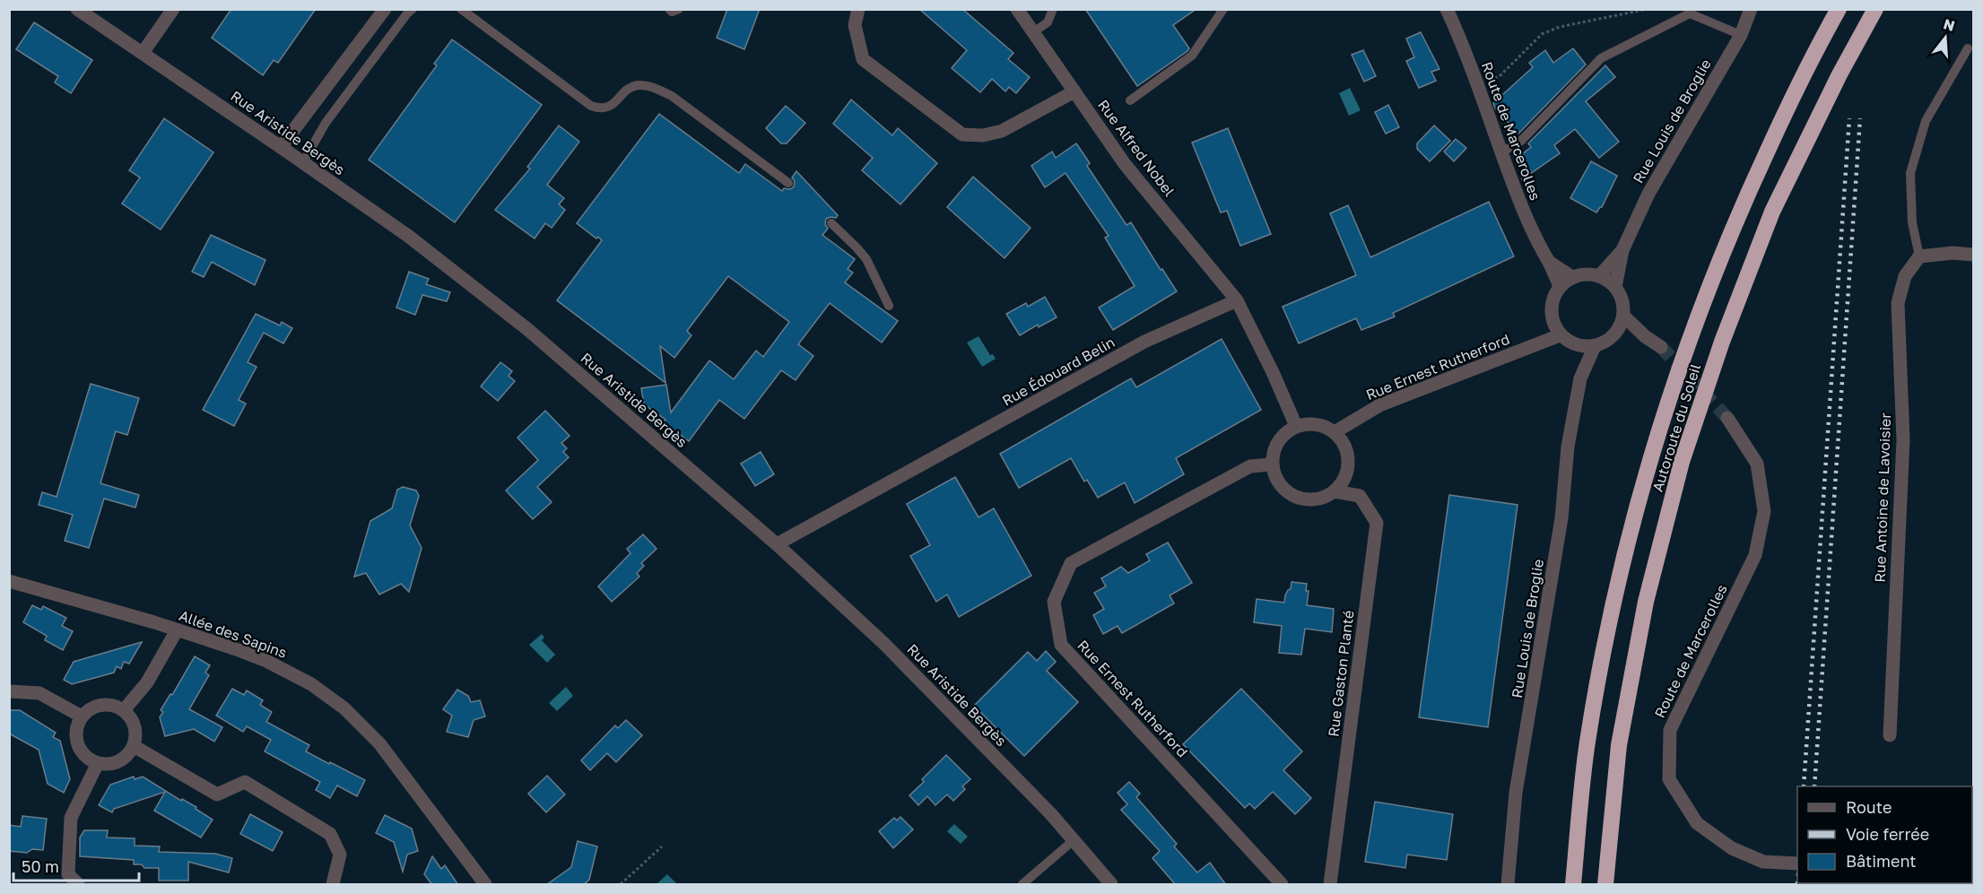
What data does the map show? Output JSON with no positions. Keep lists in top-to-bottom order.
{
  "streets": {
    "highway": ["Autoroute du Soleil"],
    "street": [
      "Rue Louis de Broglie",
      "Route de Marcerolles",
      "Rue Aristide Bergès",
      "Rue Alfred Nobel",
      "Rue Ernest Rutherford",
      "Rue Édouard Belin",
      "Rue Antoine de Lavoisier",
      "Allée des Sapins",
      "Rue Gaston Planté"
    ]
  },
  "crossings": [
    ["Rue Louis de Broglie", "Route de Marcerolles"],
    ["Rue Louis de Broglie", "Rue Ernest Rutherford"],
    ["Route de Marcerolles", "Rue Ernest Rutherford"],
    ["Rue Aristide Bergès", "Rue Édouard Belin"],
    ["Rue Alfred Nobel", "Rue Édouard Belin"],
    ["Rue Ernest Rutherford", "Rue Gaston Planté"]
  ],
  "legend": ["Route", "Voie ferrée", "Bâtiment"],
  "scale_bar": "50 m",
  "north": "top"
}
